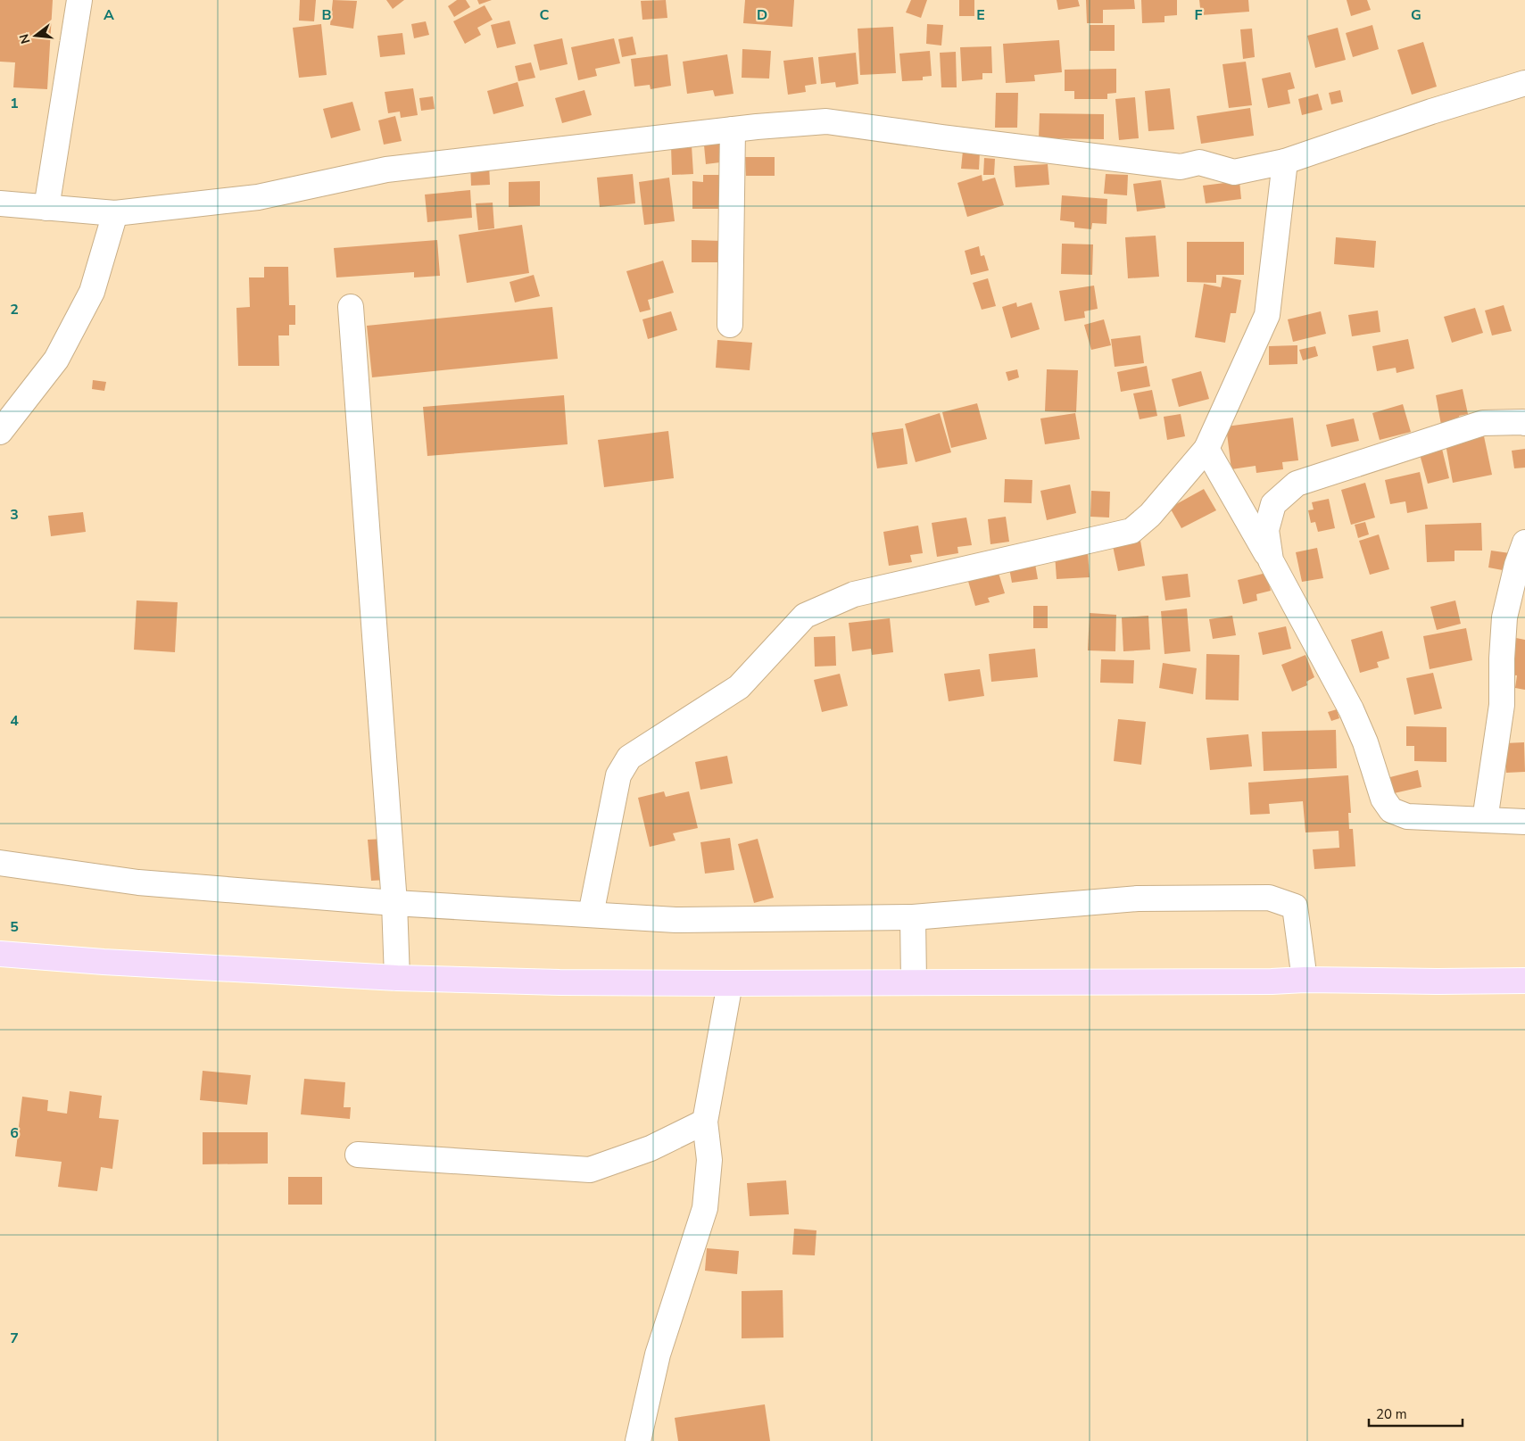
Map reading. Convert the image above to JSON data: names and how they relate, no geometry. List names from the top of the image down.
{
  "scale_bar": "20 m",
  "north": "left",
  "grid": {
    "columns": [
      "A",
      "B",
      "C",
      "D",
      "E",
      "F",
      "G"
    ],
    "rows": [
      "1",
      "2",
      "3",
      "4",
      "5",
      "6",
      "7"
    ]
  }
}
